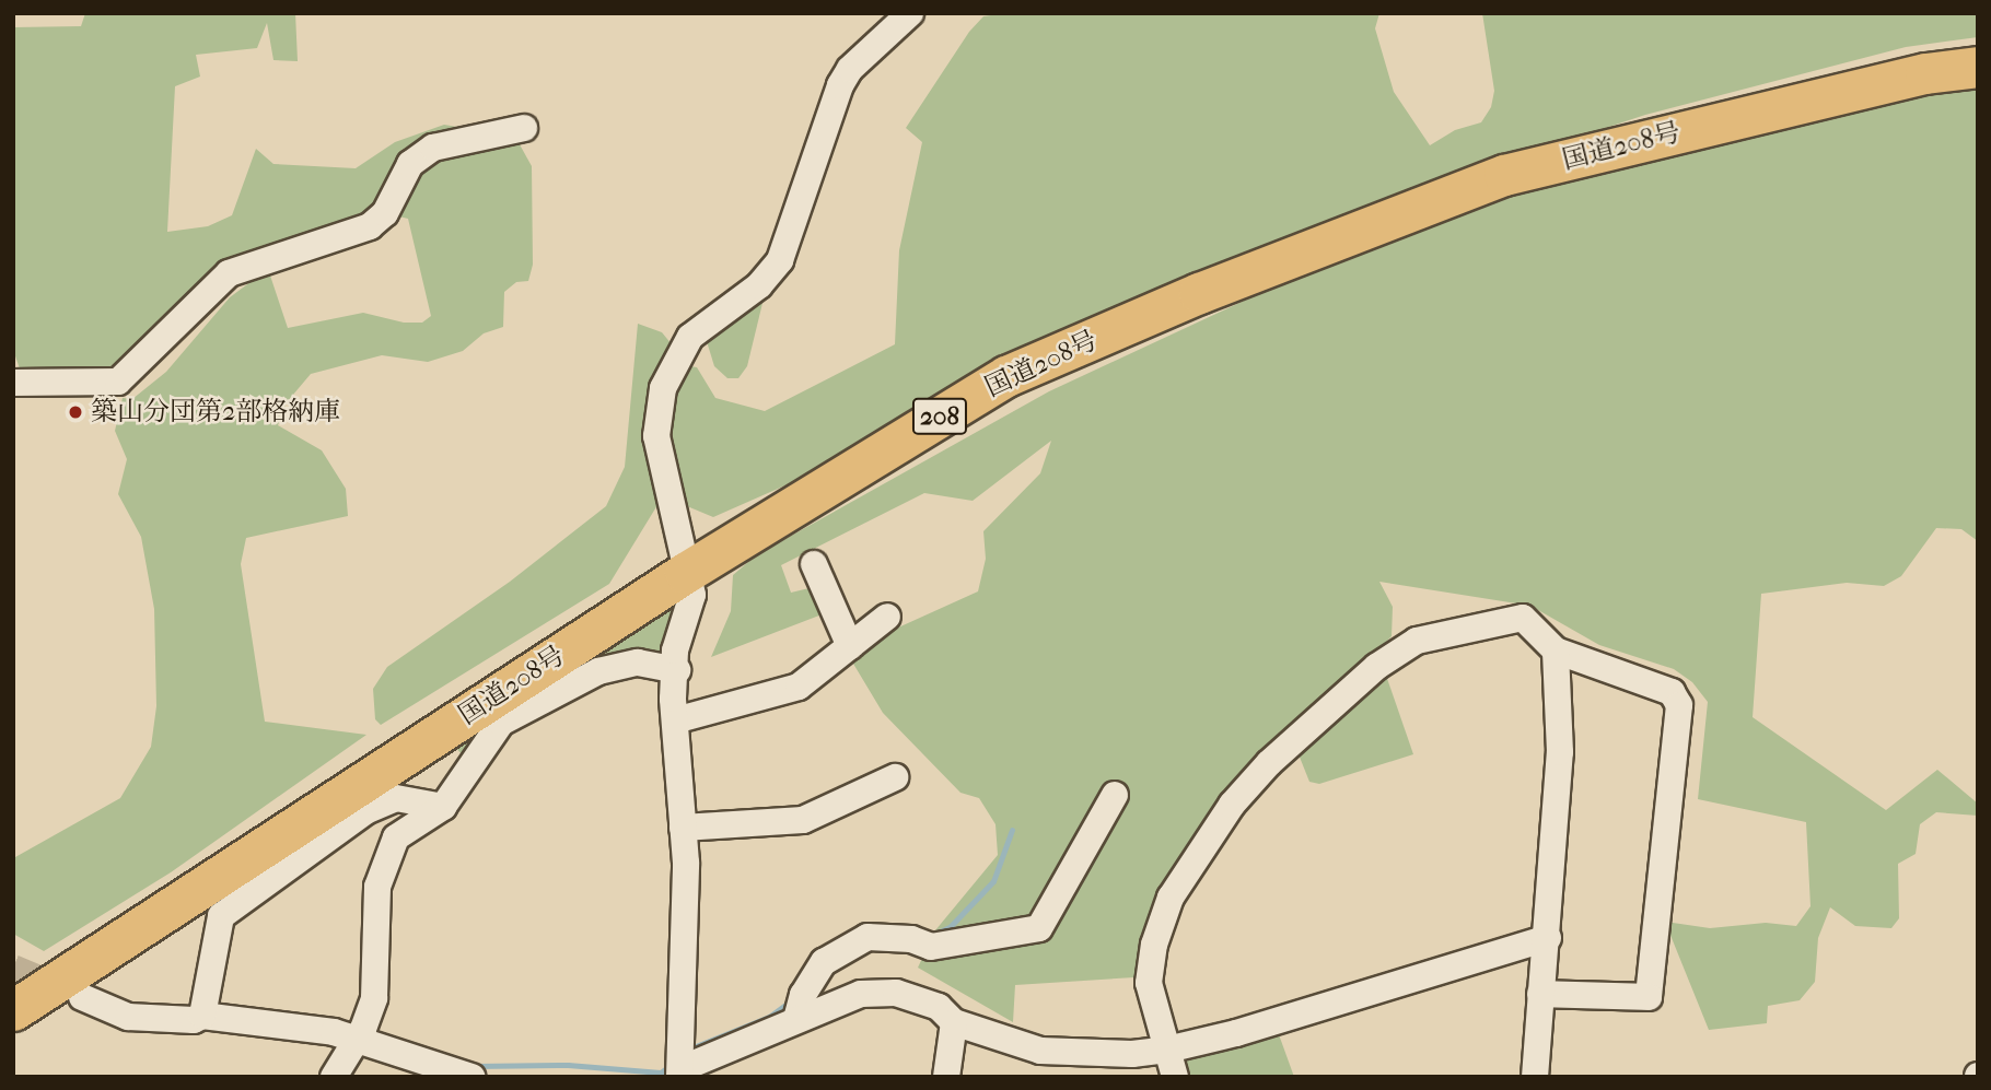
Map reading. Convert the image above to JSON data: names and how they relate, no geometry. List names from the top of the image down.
{
  "streets": {
    "highway": ["国道208号", "208"]
  },
  "places": ["築山分団第2部格納庫"]
}
